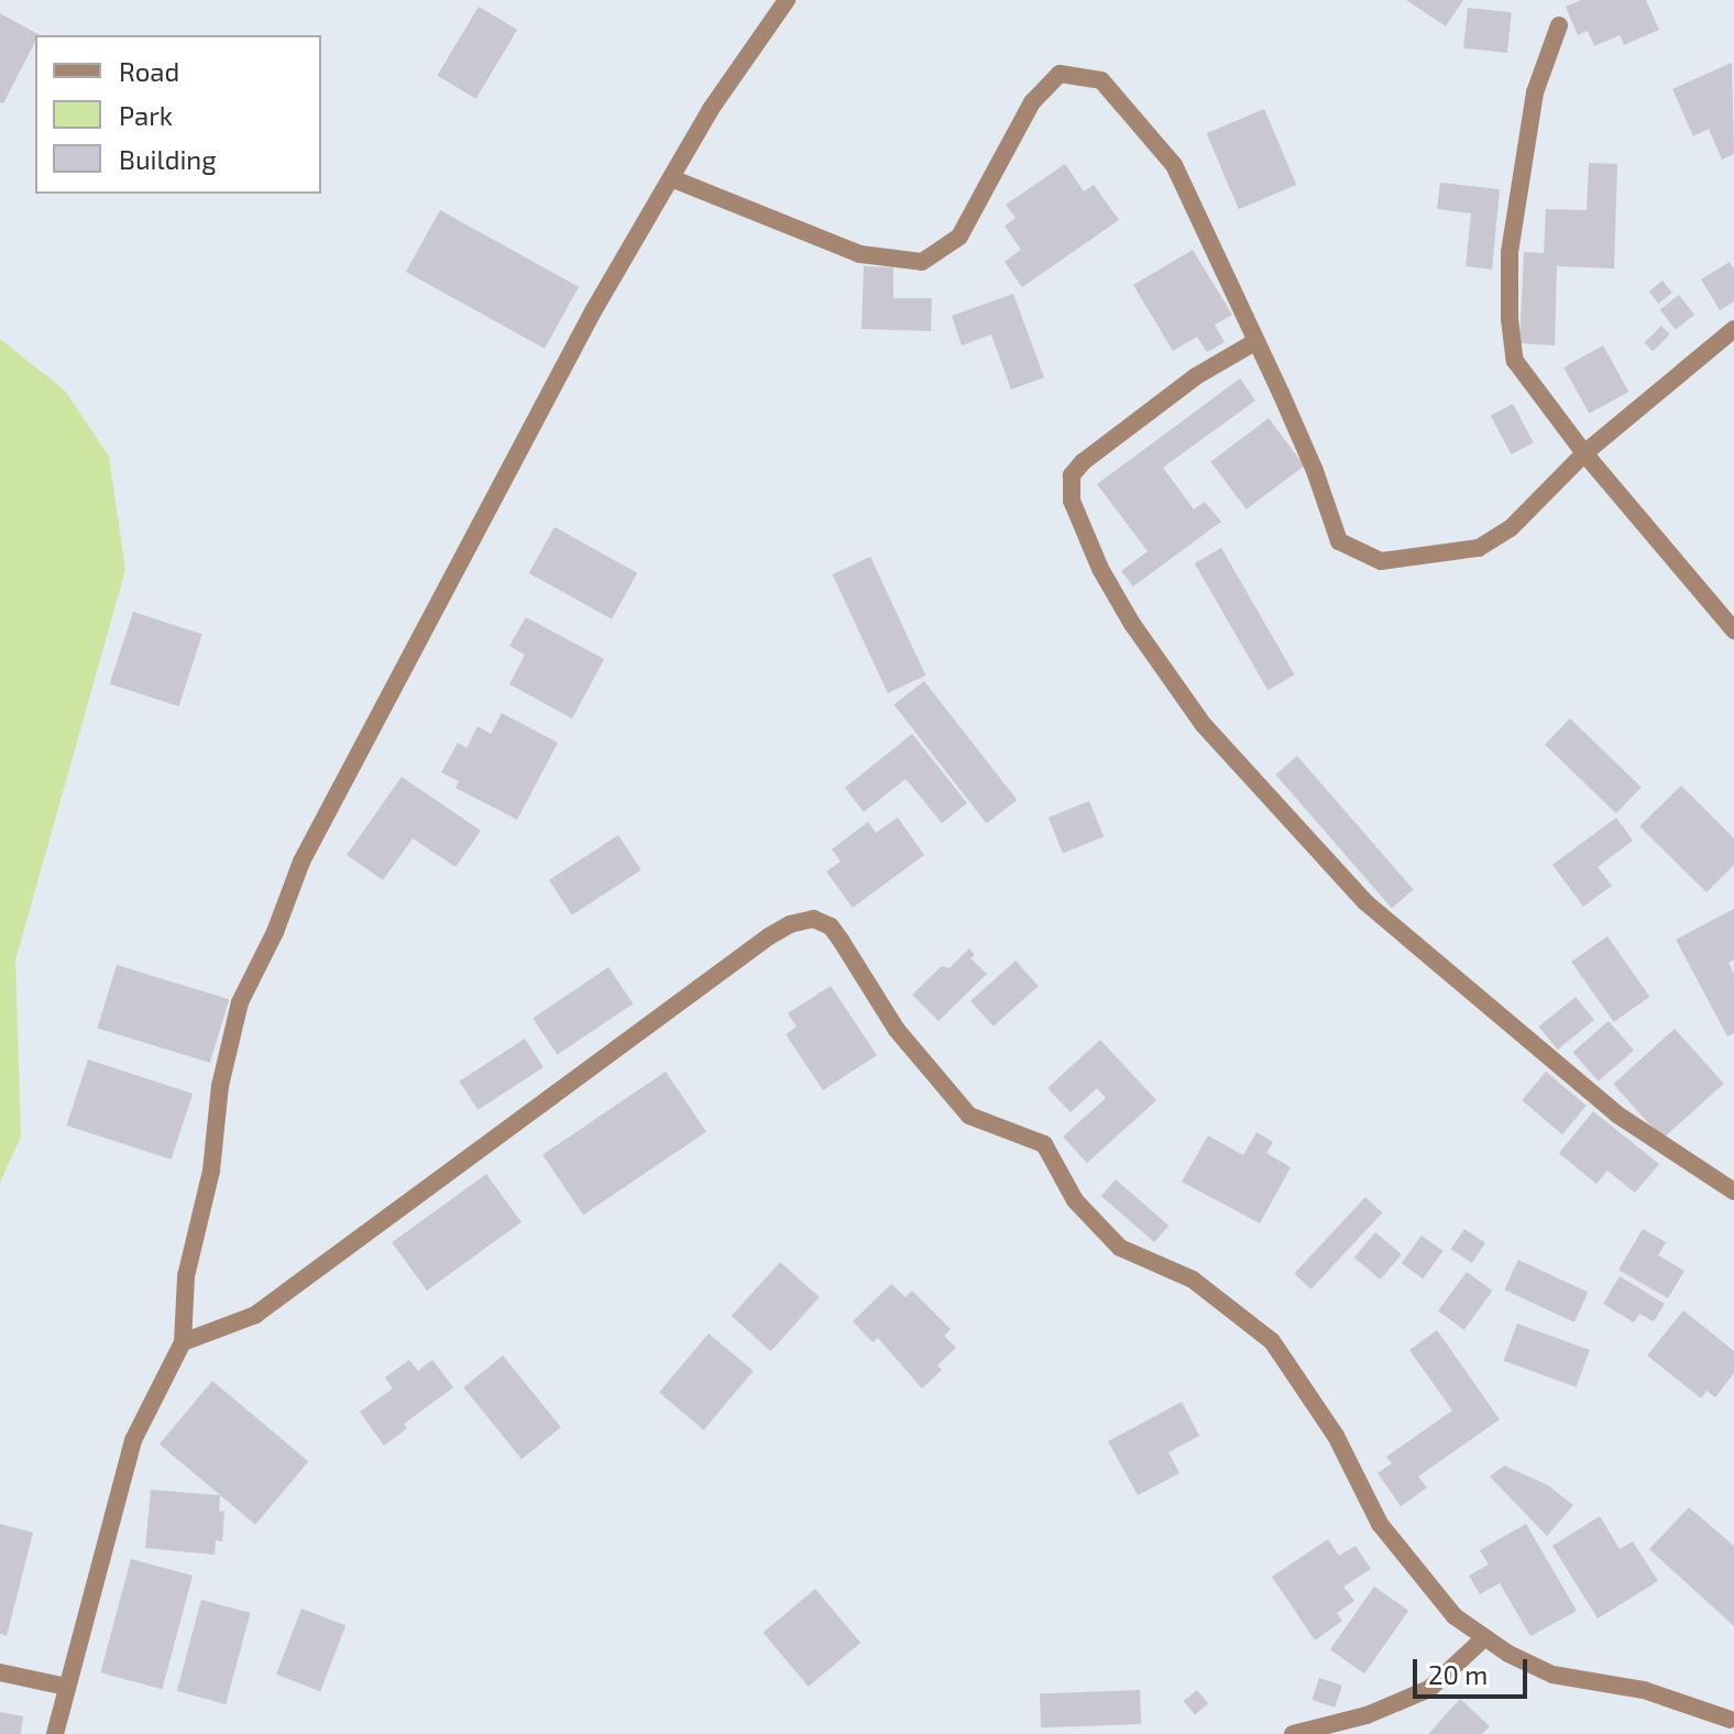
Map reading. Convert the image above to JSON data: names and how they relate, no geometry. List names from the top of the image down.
{
  "legend": ["Road", "Park", "Building"],
  "scale_bar": "20 m"
}
